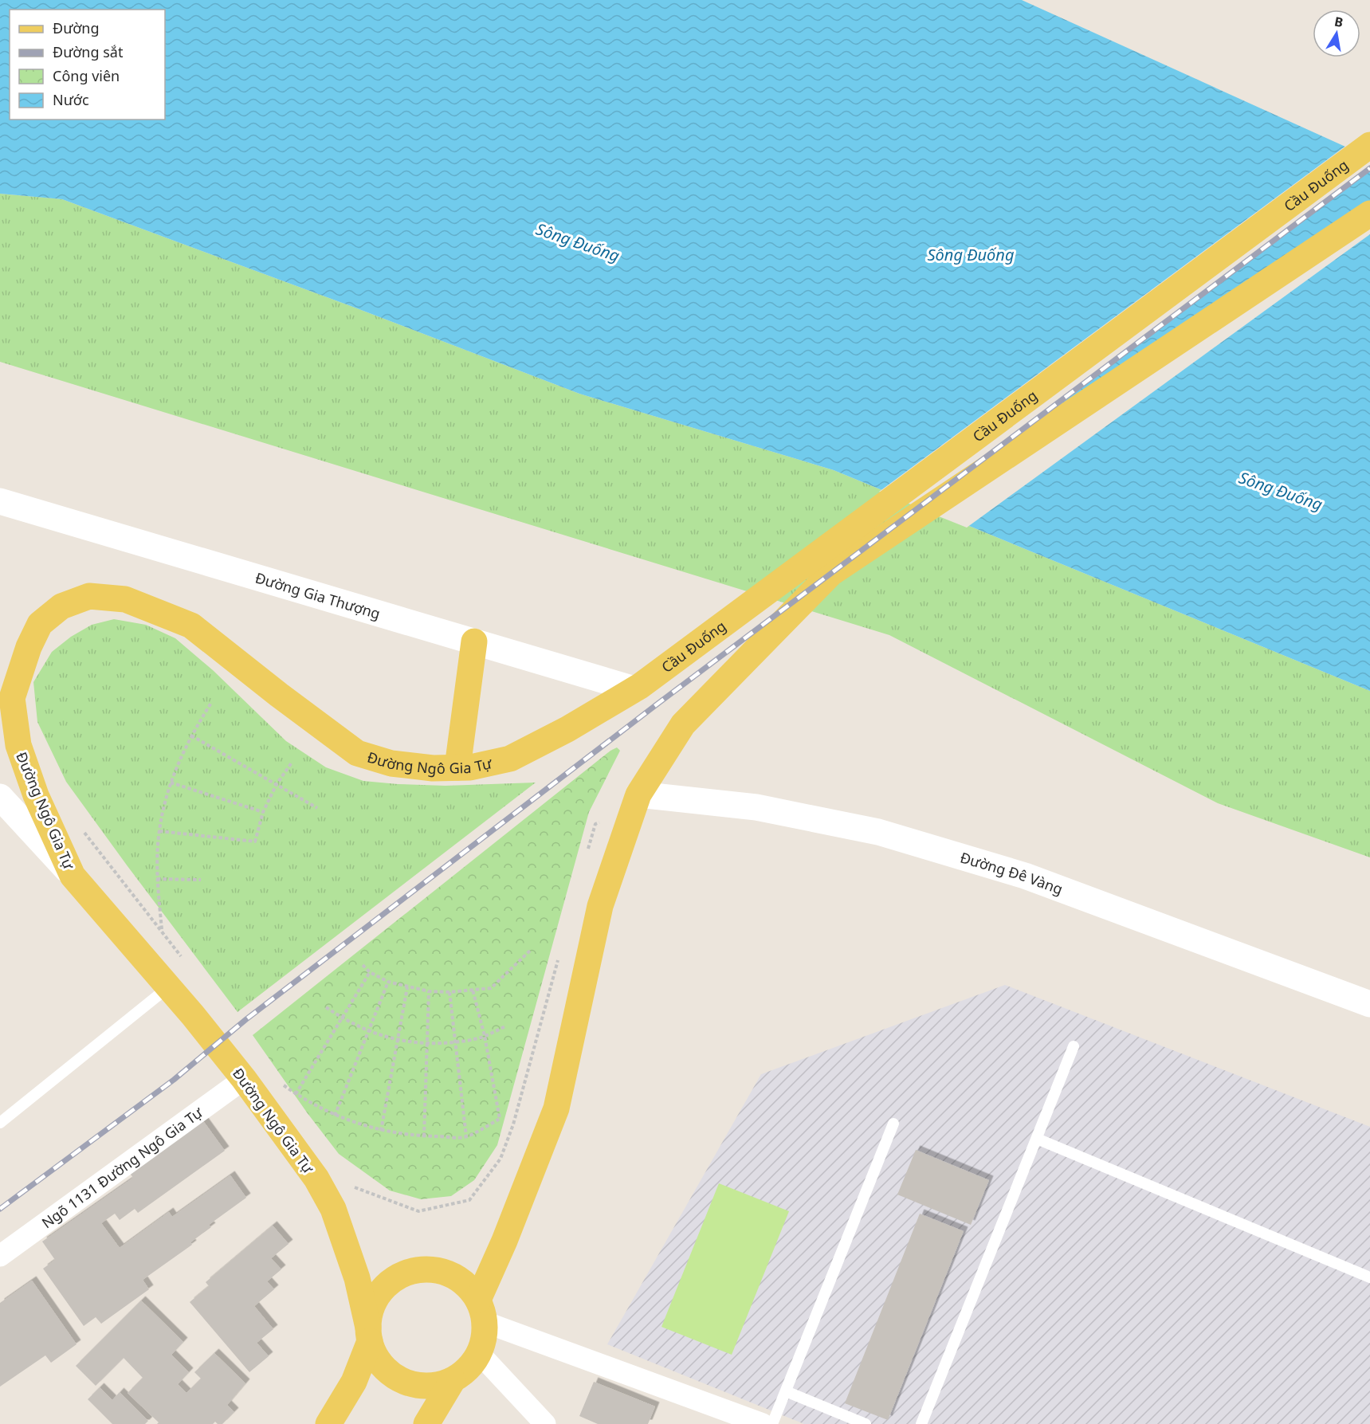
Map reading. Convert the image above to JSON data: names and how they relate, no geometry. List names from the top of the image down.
{
  "streets": {
    "main road": [
      "Cầu Đuống",
      "Đường Gia Thượng",
      "Đường Ngô Gia Tự",
      "Đường Đê Vàng"
    ],
    "street": ["Ngõ 1131 Đường Ngô Gia Tự"]
  },
  "crossings": [
    ["Cầu Đuống", "Đường Gia Thượng"],
    ["Cầu Đuống", "Đường Ngô Gia Tự"],
    ["Đường Gia Thượng", "Đường Ngô Gia Tự"],
    ["Đường Ngô Gia Tự", "Ngõ 1131 Đường Ngô Gia Tự"]
  ],
  "water": ["Sông Đuống"],
  "legend": [
    "Đường",
    "Đường sắt",
    "Công viên",
    "Nước"
  ],
  "north": "top"
}
